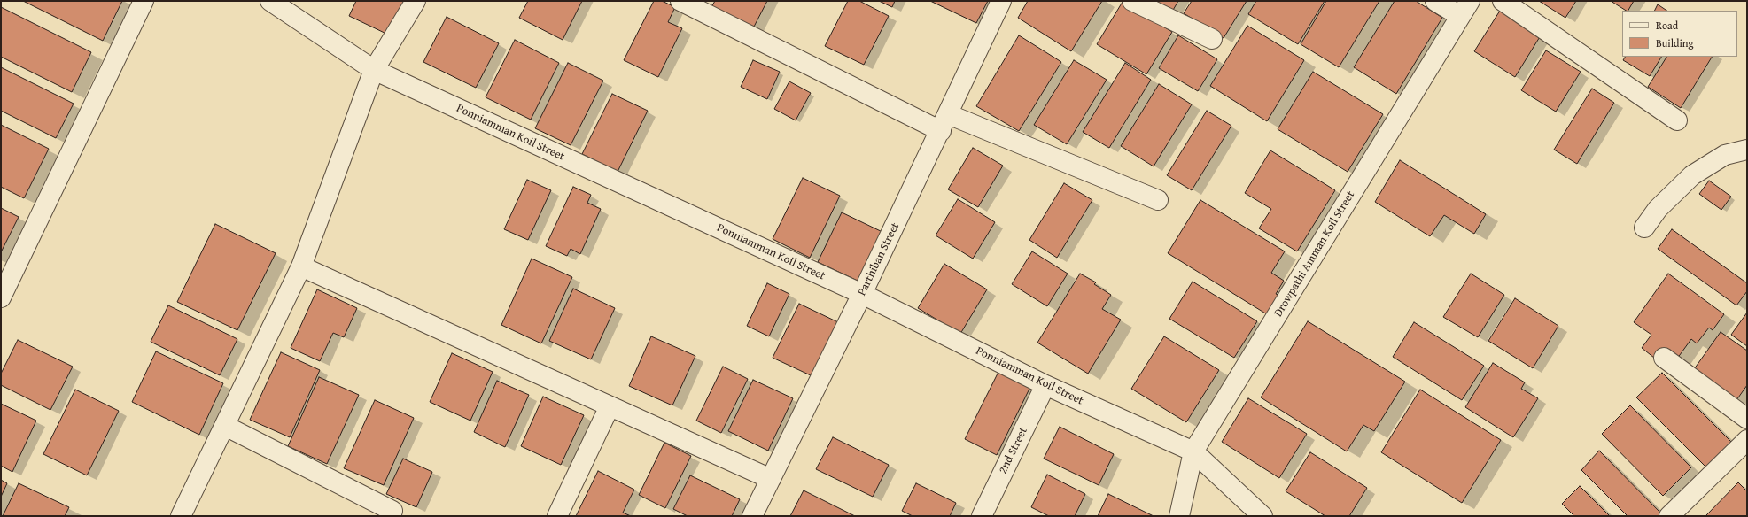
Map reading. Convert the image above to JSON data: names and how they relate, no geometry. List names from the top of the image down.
{
  "streets": {
    "street": [
      "Ponniamman Koil Street",
      "Drowpathi Amman Koil Street",
      "Parthiban Street",
      "2nd Street"
    ]
  },
  "crossings": [
    ["Ponniamman Koil Street", "Drowpathi Amman Koil Street"],
    ["Ponniamman Koil Street", "Parthiban Street"],
    ["Ponniamman Koil Street", "2nd Street"]
  ],
  "legend": ["Road", "Building"]
}
